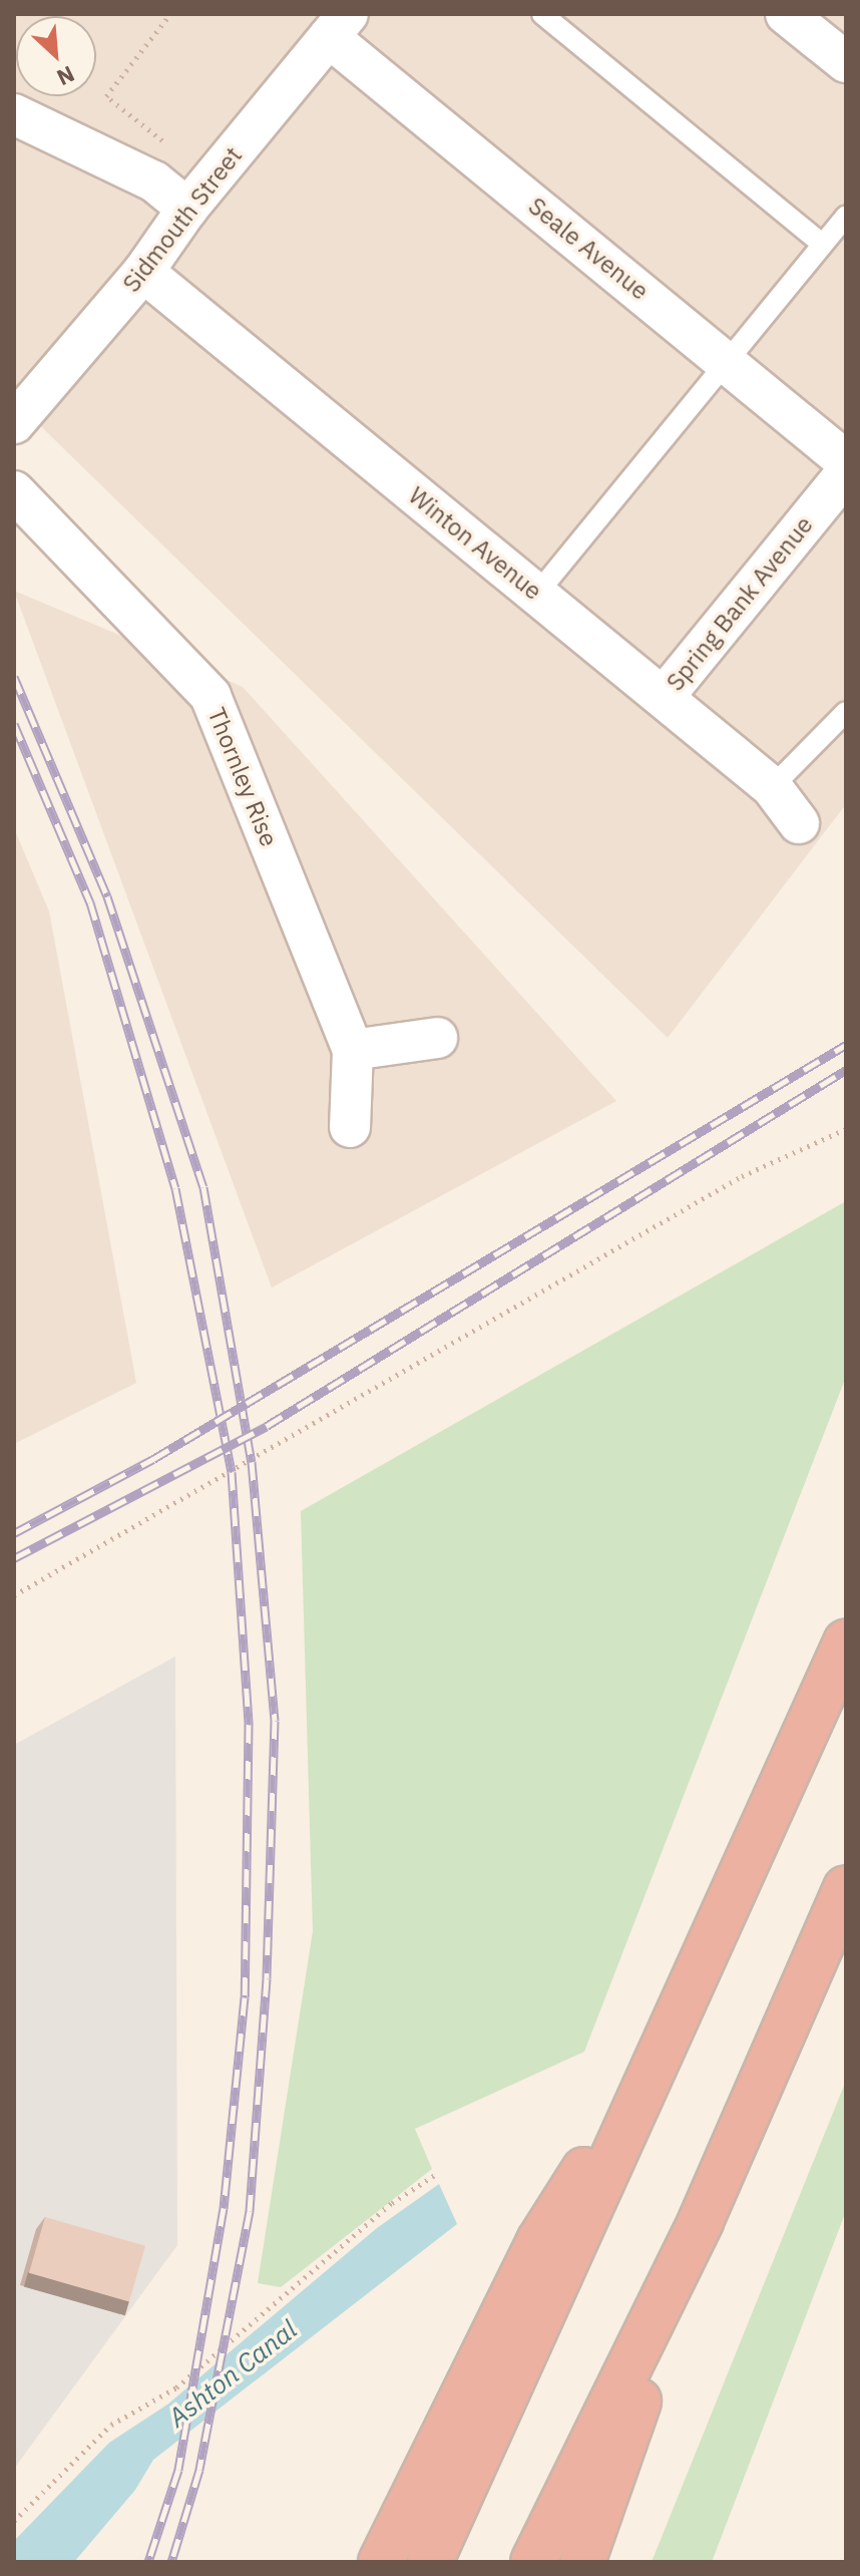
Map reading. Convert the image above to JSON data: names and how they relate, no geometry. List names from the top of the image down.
{
  "streets": {
    "street": [
      "Sidmouth Street",
      "Seale Avenue",
      "Winton Avenue",
      "Spring Bank Avenue",
      "Thornley Rise"
    ]
  },
  "crossings": [
    ["Sidmouth Street", "Seale Avenue"],
    ["Sidmouth Street", "Winton Avenue"],
    ["Winton Avenue", "Spring Bank Avenue"]
  ],
  "water": ["Ashton Canal"],
  "north": "bottom right"
}
